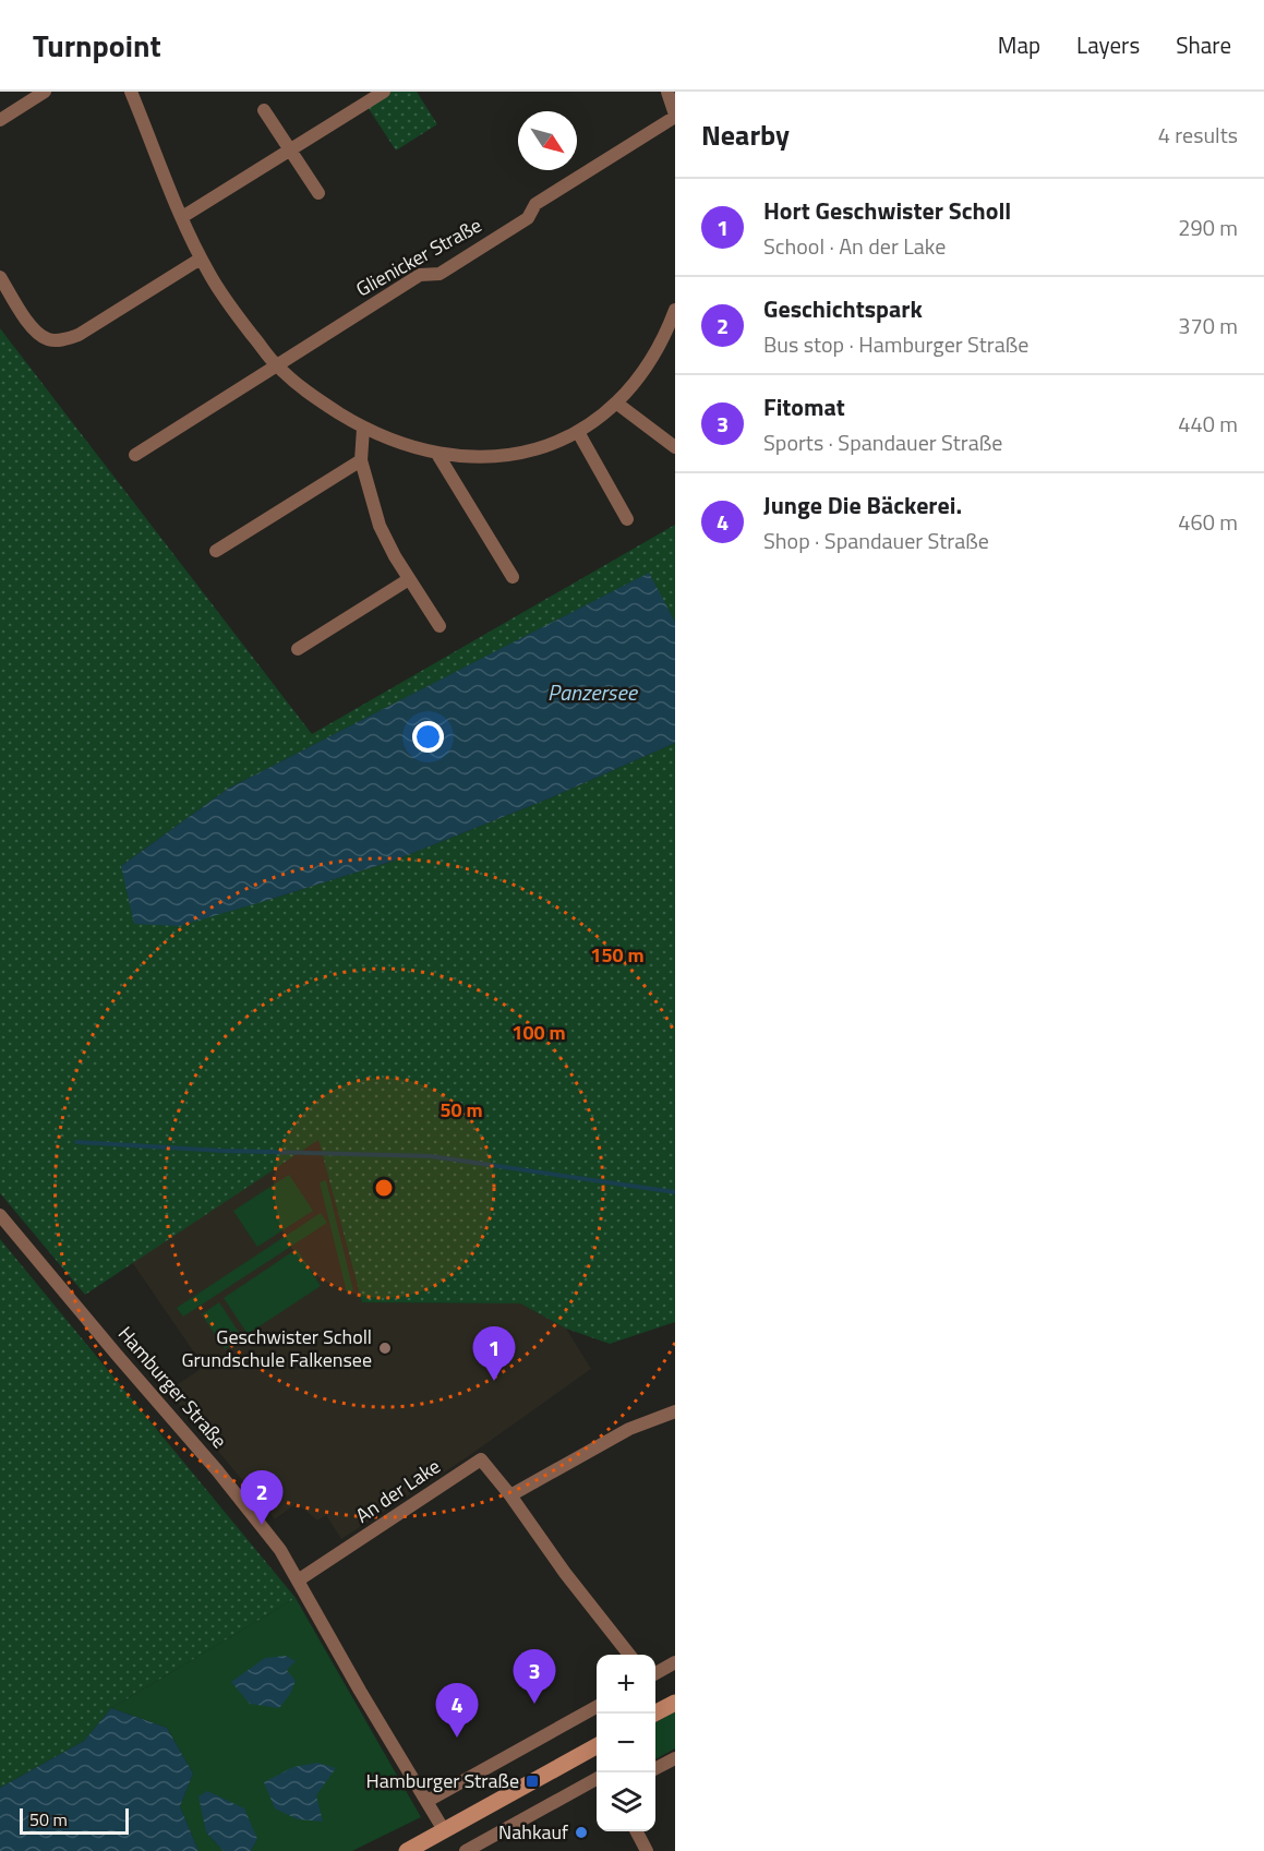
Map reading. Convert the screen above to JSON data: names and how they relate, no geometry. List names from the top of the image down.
{
  "streets": {
    "street": ["Glienicker Straße", "Hamburger Straße", "An der Lake"]
  },
  "crossings": [
    ["Hamburger Straße", "An der Lake"]
  ],
  "water": ["Panzersee"],
  "places": {
    "other": ["Geschwister Scholl Grundschule Falkensee", "Nahkauf"],
    "transit": ["Hamburger Straße"]
  },
  "scale_bar": "50 m",
  "north": "bottom right",
  "page": {
    "header": "Turnpoint",
    "nav": ["Map", "Layers", "Share"],
    "heading": ["Nearby", "4 results"],
    "list": [
      {
        "mark": "1",
        "name": "Hort Geschwister Scholl",
        "note": "School · An der Lake",
        "value": "290 m"
      },
      {
        "mark": "2",
        "name": "Geschichtspark",
        "note": "Bus stop · Hamburger Straße",
        "value": "370 m"
      },
      {
        "mark": "3",
        "name": "Fitomat",
        "note": "Sports · Spandauer Straße",
        "value": "440 m"
      },
      {
        "mark": "4",
        "name": "Junge Die Bäckerei.",
        "note": "Shop · Spandauer Straße",
        "value": "460 m"
      }
    ],
    "pins": [
      "1",
      "2",
      "3",
      "4"
    ],
    "map_buttons": ["+", "−"],
    "scale": "50 m"
  },
  "rings": ["150 m", "100 m", "50 m"]
}
